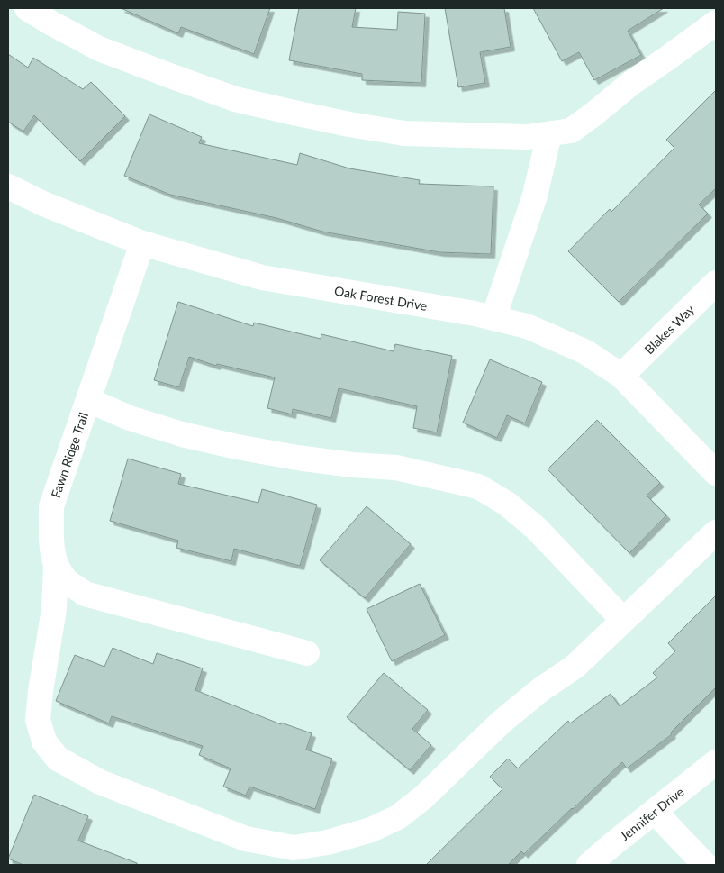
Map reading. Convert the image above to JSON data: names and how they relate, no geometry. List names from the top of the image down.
{
  "streets": {
    "street": [
      "Oak Forest Drive",
      "Blakes Way",
      "Fawn Ridge Trail",
      "Jennifer Drive"
    ]
  },
  "crossings": [
    ["Oak Forest Drive", "Blakes Way"],
    ["Oak Forest Drive", "Fawn Ridge Trail"]
  ]
}
